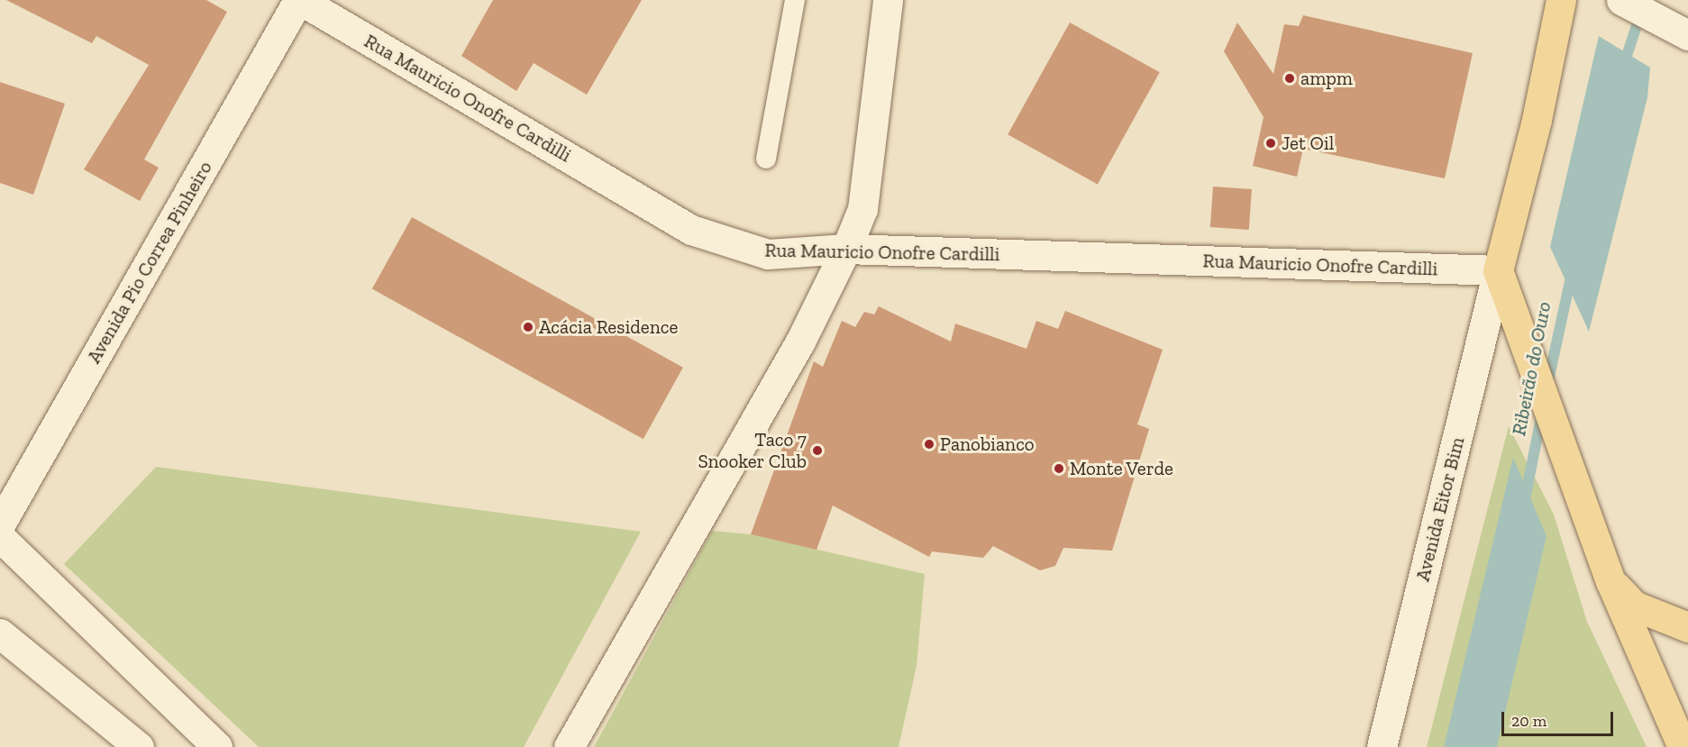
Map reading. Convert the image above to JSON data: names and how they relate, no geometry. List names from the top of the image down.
{
  "streets": {
    "street": ["Rua Mauricio Onofre Cardilli", "Avenida Pio Correa Pinheiro", "Avenida Eitor Bim"]
  },
  "crossings": [
    ["Rua Mauricio Onofre Cardilli", "Avenida Pio Correa Pinheiro"],
    ["Rua Mauricio Onofre Cardilli", "Avenida Eitor Bim"]
  ],
  "water": ["Ribeirão do Ouro"],
  "places": [
    "ampm",
    "Jet Oil",
    "Acácia Residence",
    "Panobianco",
    "Taco 7 Snooker Club",
    "Monte Verde"
  ],
  "scale_bar": "20 m"
}
